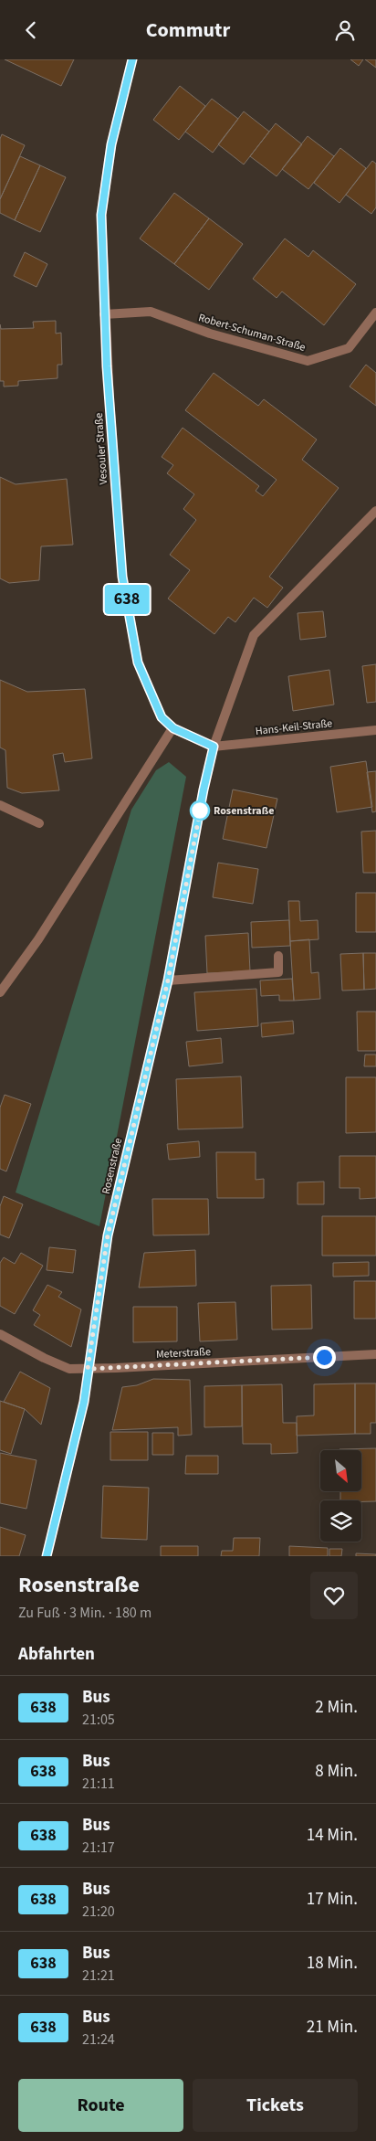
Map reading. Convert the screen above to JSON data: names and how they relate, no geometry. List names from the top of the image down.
{
  "streets": {
    "street": [
      "Robert-Schuman-Straße",
      "Vesouler Straße",
      "Hans-Keil-Straße",
      "Rosenstraße",
      "Meterstraße"
    ]
  },
  "crossings": [
    ["Robert-Schuman-Straße", "Vesouler Straße"],
    ["Vesouler Straße", "Hans-Keil-Straße"],
    ["Vesouler Straße", "Rosenstraße"],
    ["Hans-Keil-Straße", "Rosenstraße"],
    ["Rosenstraße", "Meterstraße"]
  ],
  "places": ["Rosenstraße"],
  "lines": ["bus line 638"],
  "north": "bottom right",
  "page": {
    "header": "Commutr",
    "on_map": "638",
    "heading": [
      ["Rosenstraße", "Zu Fuß · 3 Min. · 180 m"],
      "Abfahrten"
    ],
    "list": [
      {
        "mark": "638",
        "name": "Bus",
        "note": "21:05",
        "value": "2 Min."
      },
      {
        "mark": "638",
        "name": "Bus",
        "note": "21:11",
        "value": "8 Min."
      },
      {
        "mark": "638",
        "name": "Bus",
        "note": "21:17",
        "value": "14 Min."
      },
      {
        "mark": "638",
        "name": "Bus",
        "note": "21:20",
        "value": "17 Min."
      },
      {
        "mark": "638",
        "name": "Bus",
        "note": "21:21",
        "value": "18 Min."
      },
      {
        "mark": "638",
        "name": "Bus",
        "note": "21:24",
        "value": "21 Min."
      }
    ],
    "buttons": ["Route", "Tickets"]
  }
}
